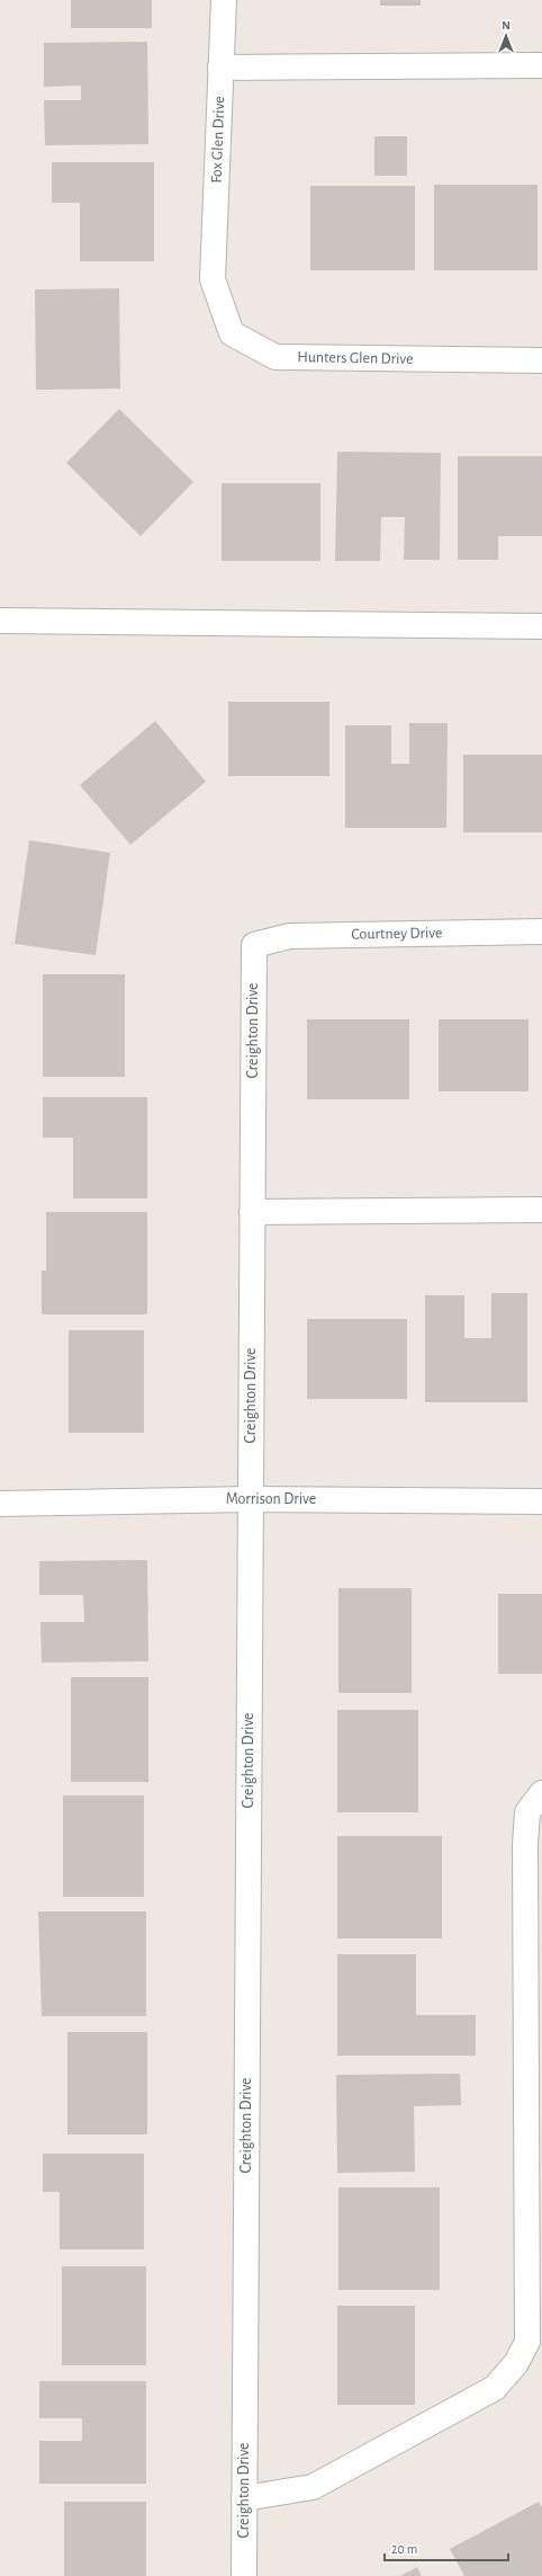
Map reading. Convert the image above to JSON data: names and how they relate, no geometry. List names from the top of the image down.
{
  "streets": {
    "street": [
      "Fox Glen Drive",
      "Hunters Glen Drive",
      "Courtney Drive",
      "Creighton Drive",
      "Morrison Drive"
    ]
  },
  "crossings": [
    ["Fox Glen Drive", "Hunters Glen Drive"],
    ["Courtney Drive", "Creighton Drive"],
    ["Creighton Drive", "Morrison Drive"]
  ],
  "scale_bar": "20 m",
  "north": "top"
}
